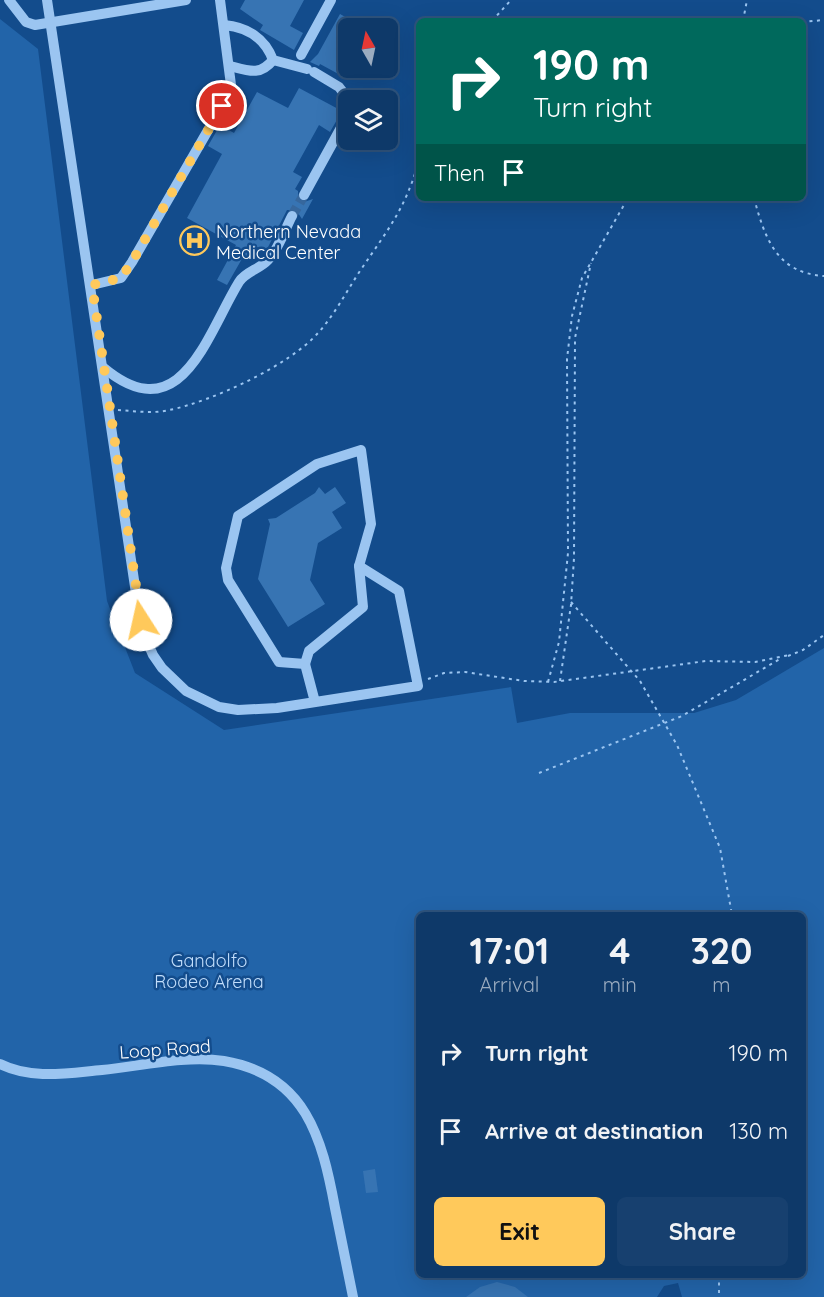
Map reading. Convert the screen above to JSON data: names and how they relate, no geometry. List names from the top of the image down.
{
  "streets": {
    "street": ["Loop Road"]
  },
  "parks": ["Gandolfo Rodeo Arena"],
  "places": {
    "hospital": ["Northern Nevada Medical Center"]
  },
  "north": "top",
  "page": {
    "turn": ["190 m", "Turn right"],
    "then": "Then",
    "eta": [
      "17:01",
      "Arrival",
      "4",
      "min",
      "320",
      "m"
    ],
    "list": [
      {
        "name": "Turn right",
        "value": "190 m"
      },
      {
        "name": "Arrive at destination",
        "value": "130 m"
      }
    ],
    "buttons": ["Exit", "Share"]
  }
}
